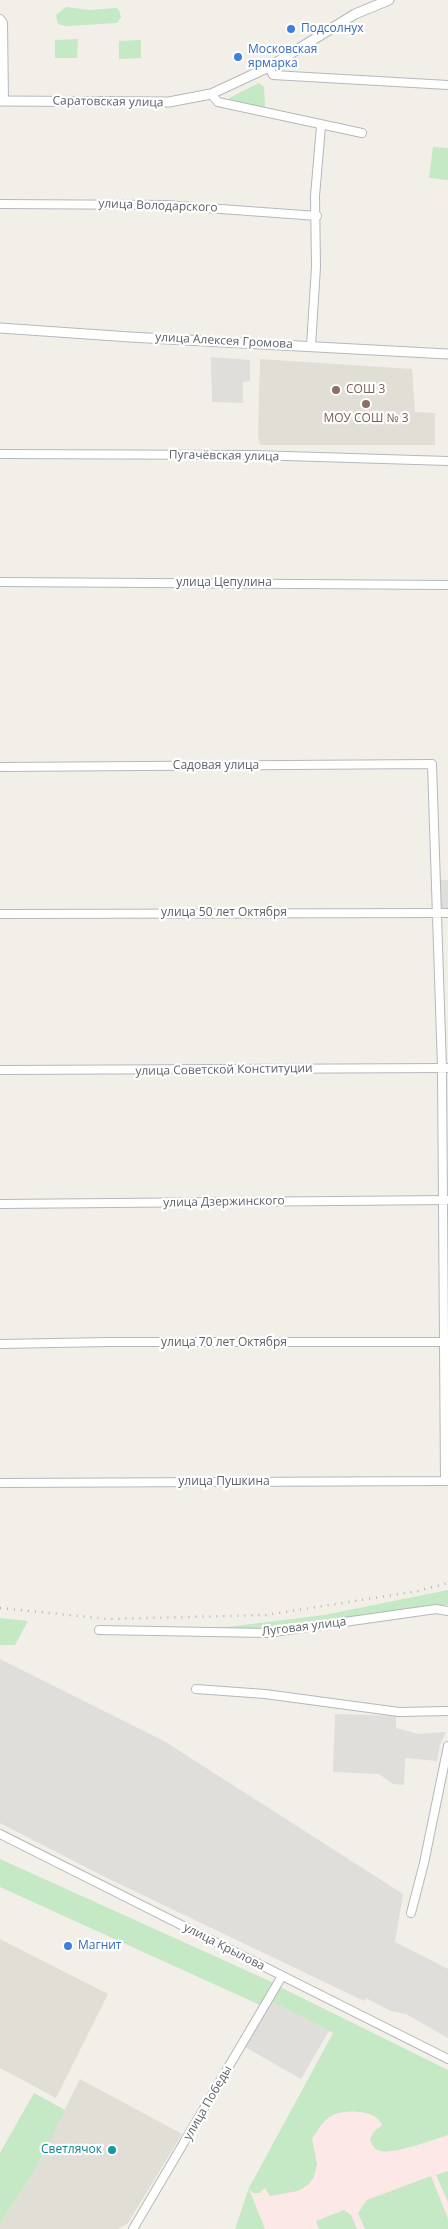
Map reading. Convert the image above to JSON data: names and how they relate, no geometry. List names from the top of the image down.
{
  "streets": {
    "street": [
      "Саратовская улица",
      "улица Володарского",
      "улица Алексея Громова",
      "Пугачёвская улица",
      "улица Цепулина",
      "Садовая улица",
      "улица 50 лет Октября",
      "улица Советской Конституции",
      "улица Дзержинского",
      "улица 70 лет Октября",
      "улица Пушкина",
      "Луговая улица",
      "улица Крылова",
      "улица Победы"
    ]
  },
  "crossings": [
    ["Садовая улица", "улица 50 лет Октября"],
    ["улица Крылова", "улица Победы"]
  ],
  "places": [
    "Подсолнух",
    "Московская ярмарка",
    "СОШ 3",
    "МОУ СОШ № 3",
    "Магнит",
    "Светлячок"
  ]
}
